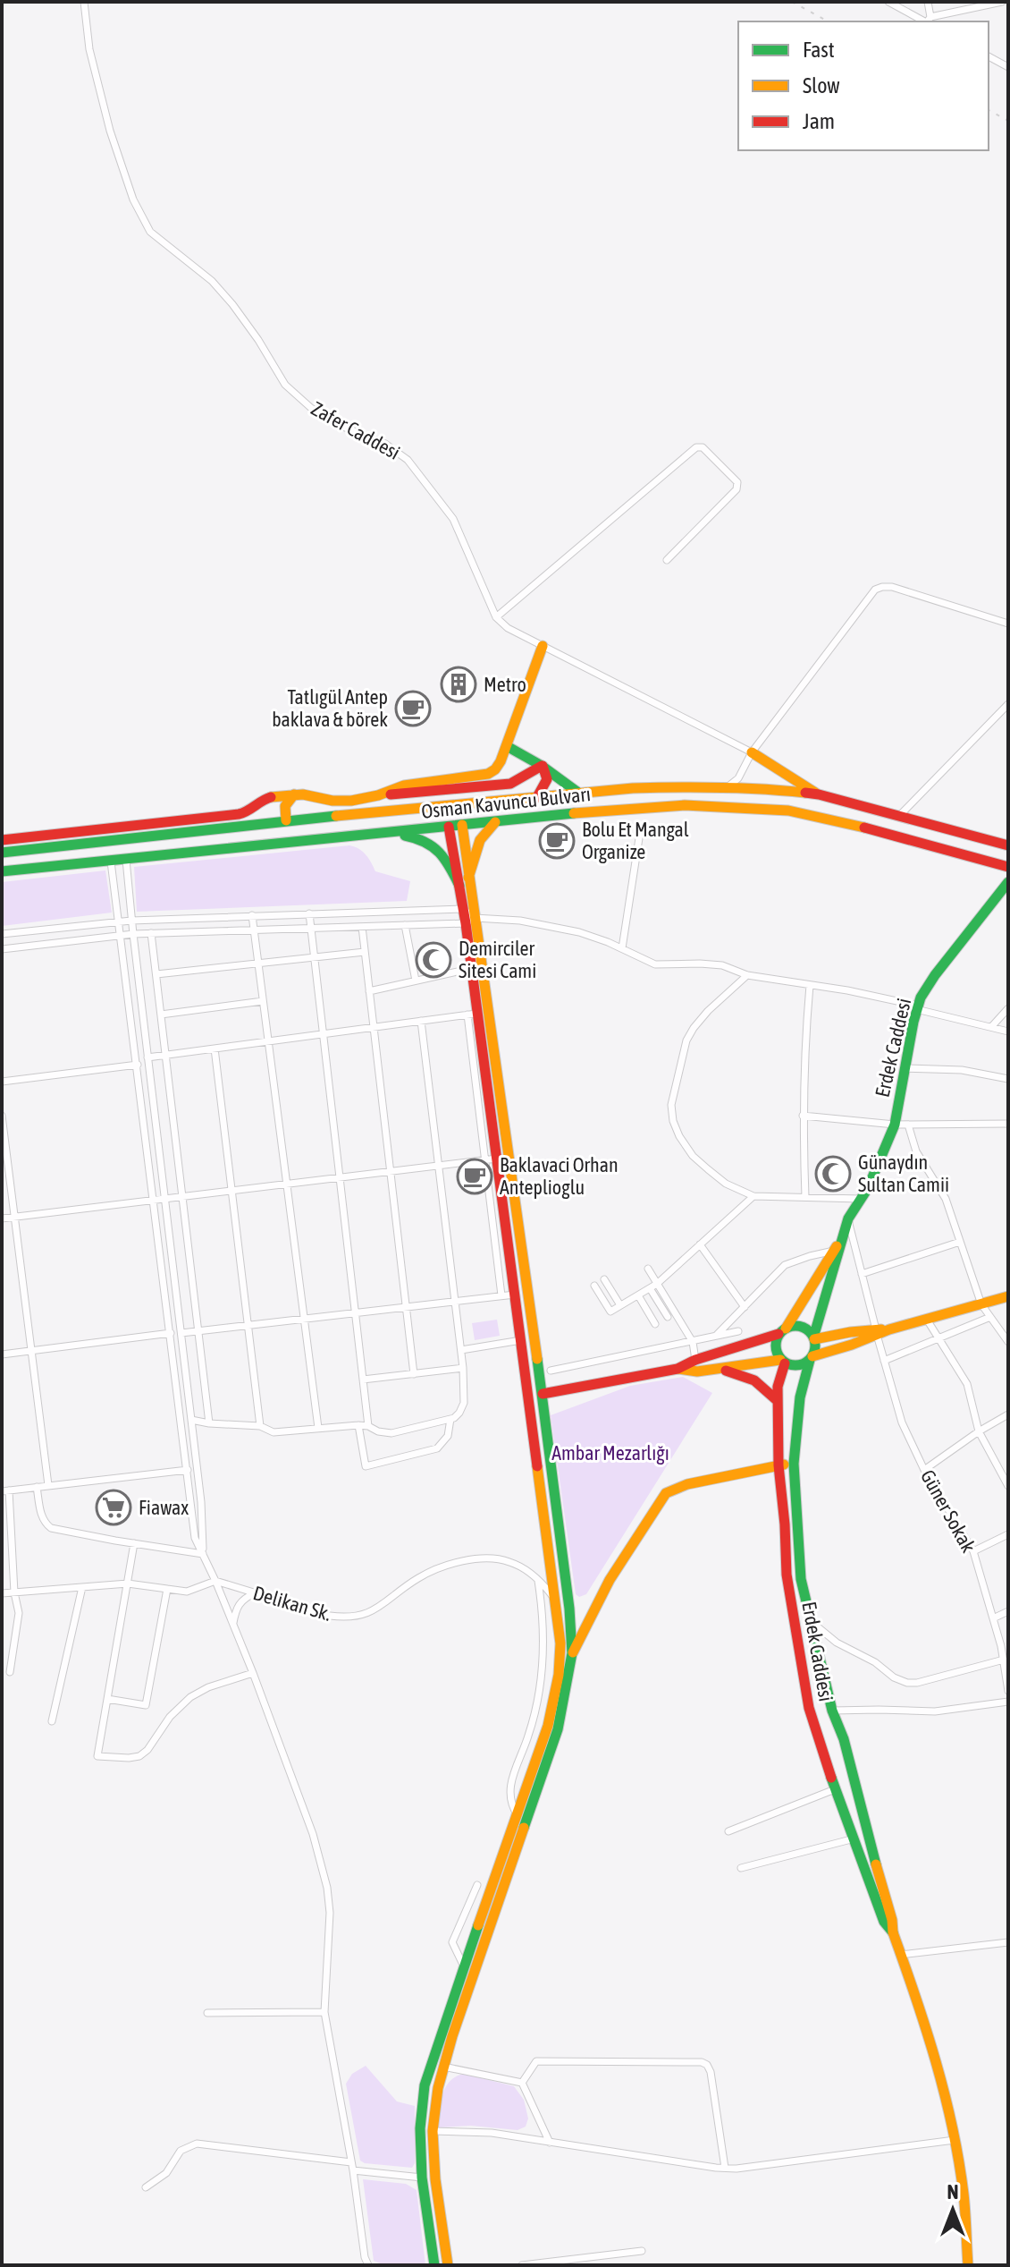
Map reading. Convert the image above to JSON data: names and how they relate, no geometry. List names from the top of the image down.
{
  "streets": {
    "main road": ["Osman Kavuncu Bulvarı", "Erdek Caddesi"],
    "street": ["Zafer Caddesi", "Güner Sokak", "Delikan Sk."]
  },
  "crossings": [
    ["Erdek Caddesi", "Güner Sokak"]
  ],
  "parks": ["Ambar Mezarlığı"],
  "places": {
    "building": ["Metro"],
    "cafe": ["Tatlıgül Antep baklava & börek", "Bolu Et Mangal Organize", "Baklavaci Orhan Anteplioglu"],
    "mosque": ["Demirciler Sitesi Cami", "Günaydın Sultan Camii"],
    "supermarket": ["Fiawax"]
  },
  "legend": ["Fast", "Slow", "Jam"],
  "north": "top"
}
